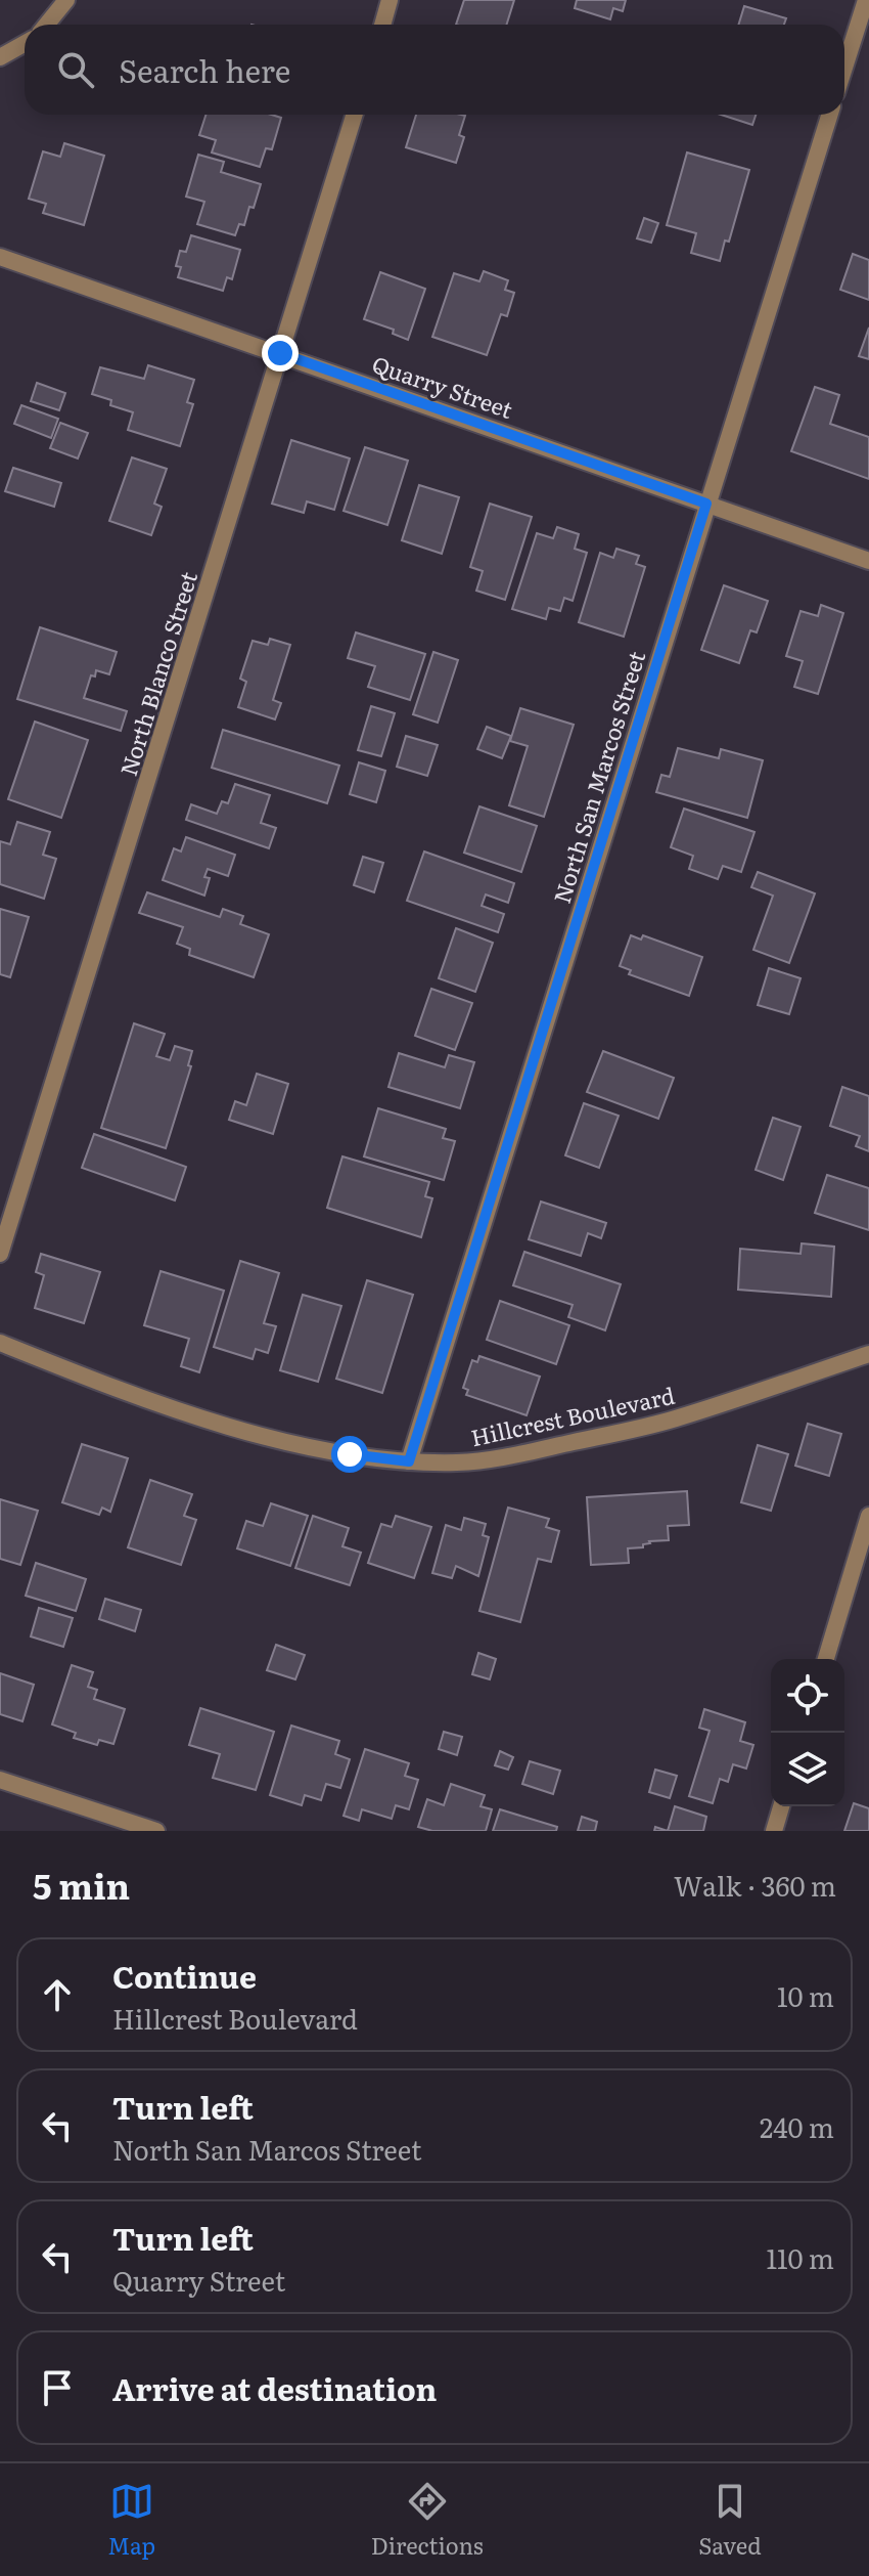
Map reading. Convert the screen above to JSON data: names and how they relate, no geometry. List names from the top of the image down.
{
  "streets": {
    "street": [
      "Quarry Street",
      "North Blanco Street",
      "North San Marcos Street",
      "Hillcrest Boulevard"
    ]
  },
  "crossings": [
    ["Quarry Street", "North Blanco Street"],
    ["Quarry Street", "North San Marcos Street"],
    ["North San Marcos Street", "Hillcrest Boulevard"]
  ],
  "page": {
    "search": "Search here",
    "heading": ["5 min", "Walk · 360 m"],
    "list": [
      ["Continue", "Hillcrest Boulevard", "10 m"],
      ["Turn left", "North San Marcos Street", "240 m"],
      ["Turn left", "Quarry Street", "110 m"],
      "Arrive at destination"
    ],
    "nav": ["Map", "Directions", "Saved"]
  }
}
